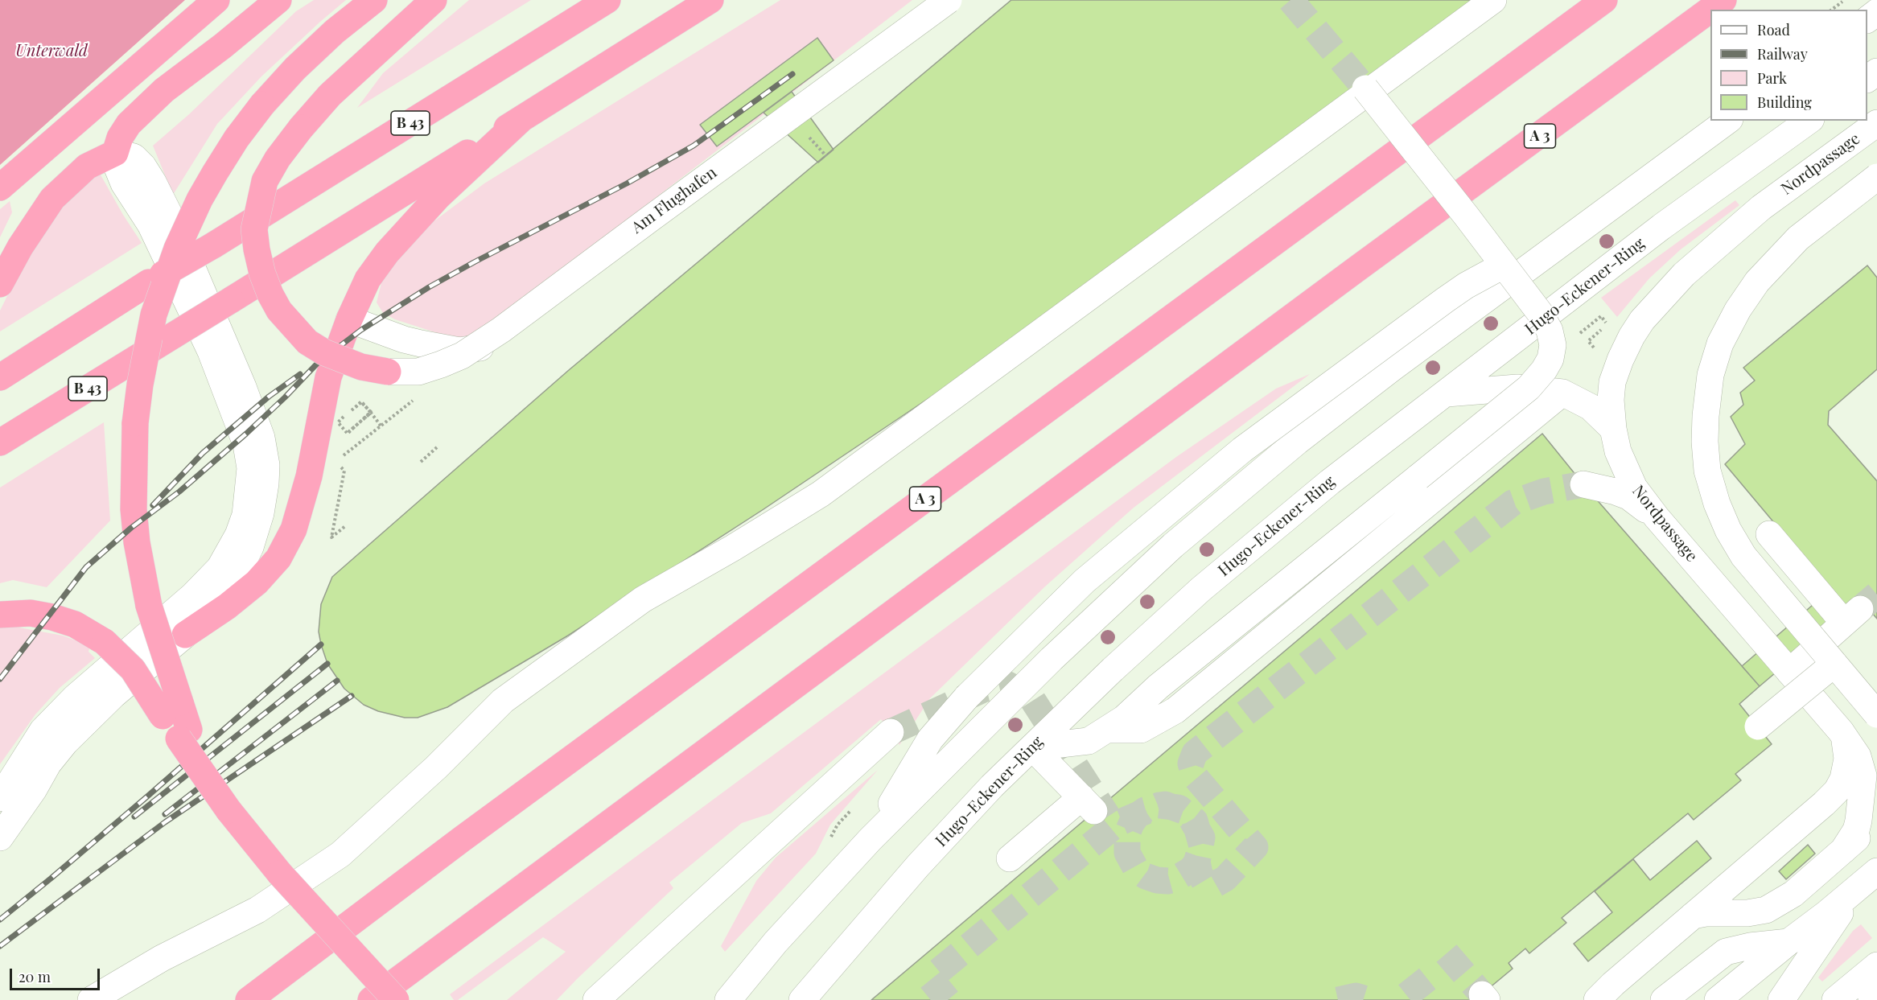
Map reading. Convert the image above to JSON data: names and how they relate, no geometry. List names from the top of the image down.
{
  "streets": {
    "highway": ["B 43", "A 3"],
    "street": ["Nordpassage", "Am Flughafen", "Hugo-Eckener-Ring"]
  },
  "parks": ["Unterwald"],
  "legend": [
    "Road",
    "Railway",
    "Park",
    "Building"
  ],
  "scale_bar": "20 m"
}
